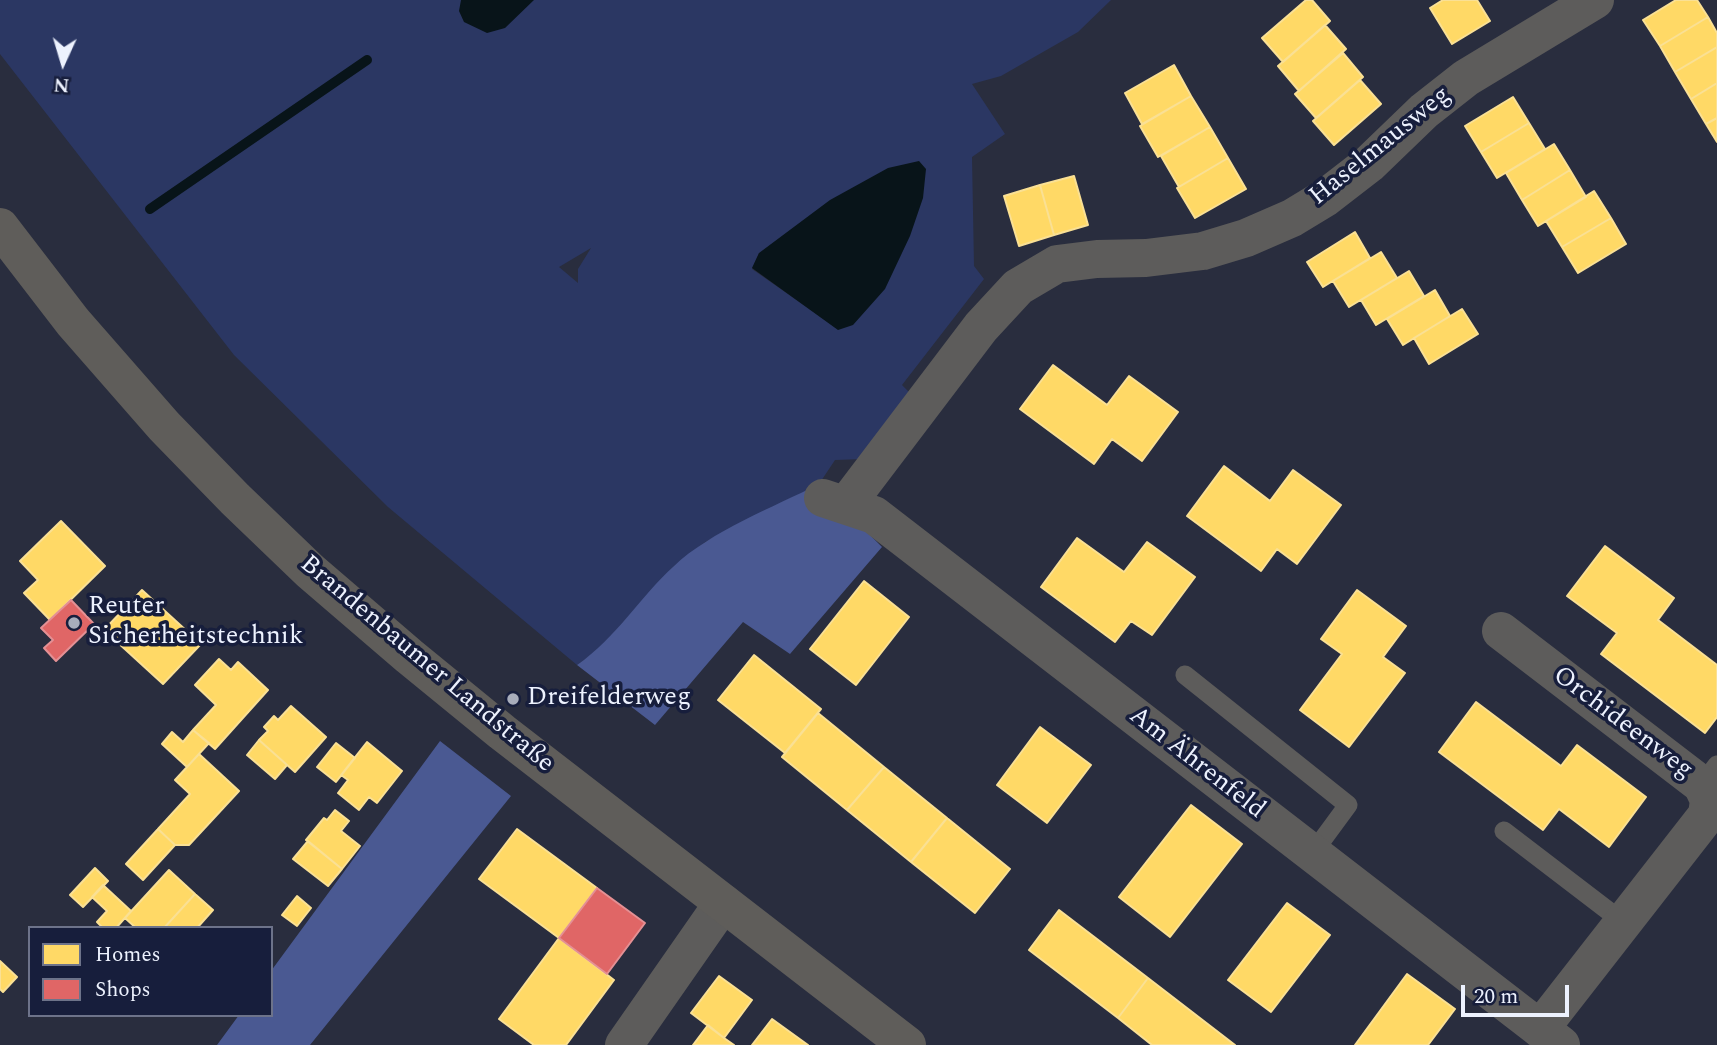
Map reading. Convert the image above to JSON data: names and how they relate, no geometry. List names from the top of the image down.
{
  "streets": {
    "main road": ["Brandenbaumer Landstraße"],
    "street": ["Haselmausweg", "Orchideenweg", "Am Ährenfeld"]
  },
  "crossings": [
    ["Haselmausweg", "Am Ährenfeld"],
    ["Orchideenweg", "Am Ährenfeld"]
  ],
  "places": ["Reuter Sicherheitstechnik", "Dreifelderweg"],
  "legend": ["Homes", "Shops"],
  "scale_bar": "20 m",
  "north": "bottom"
}
